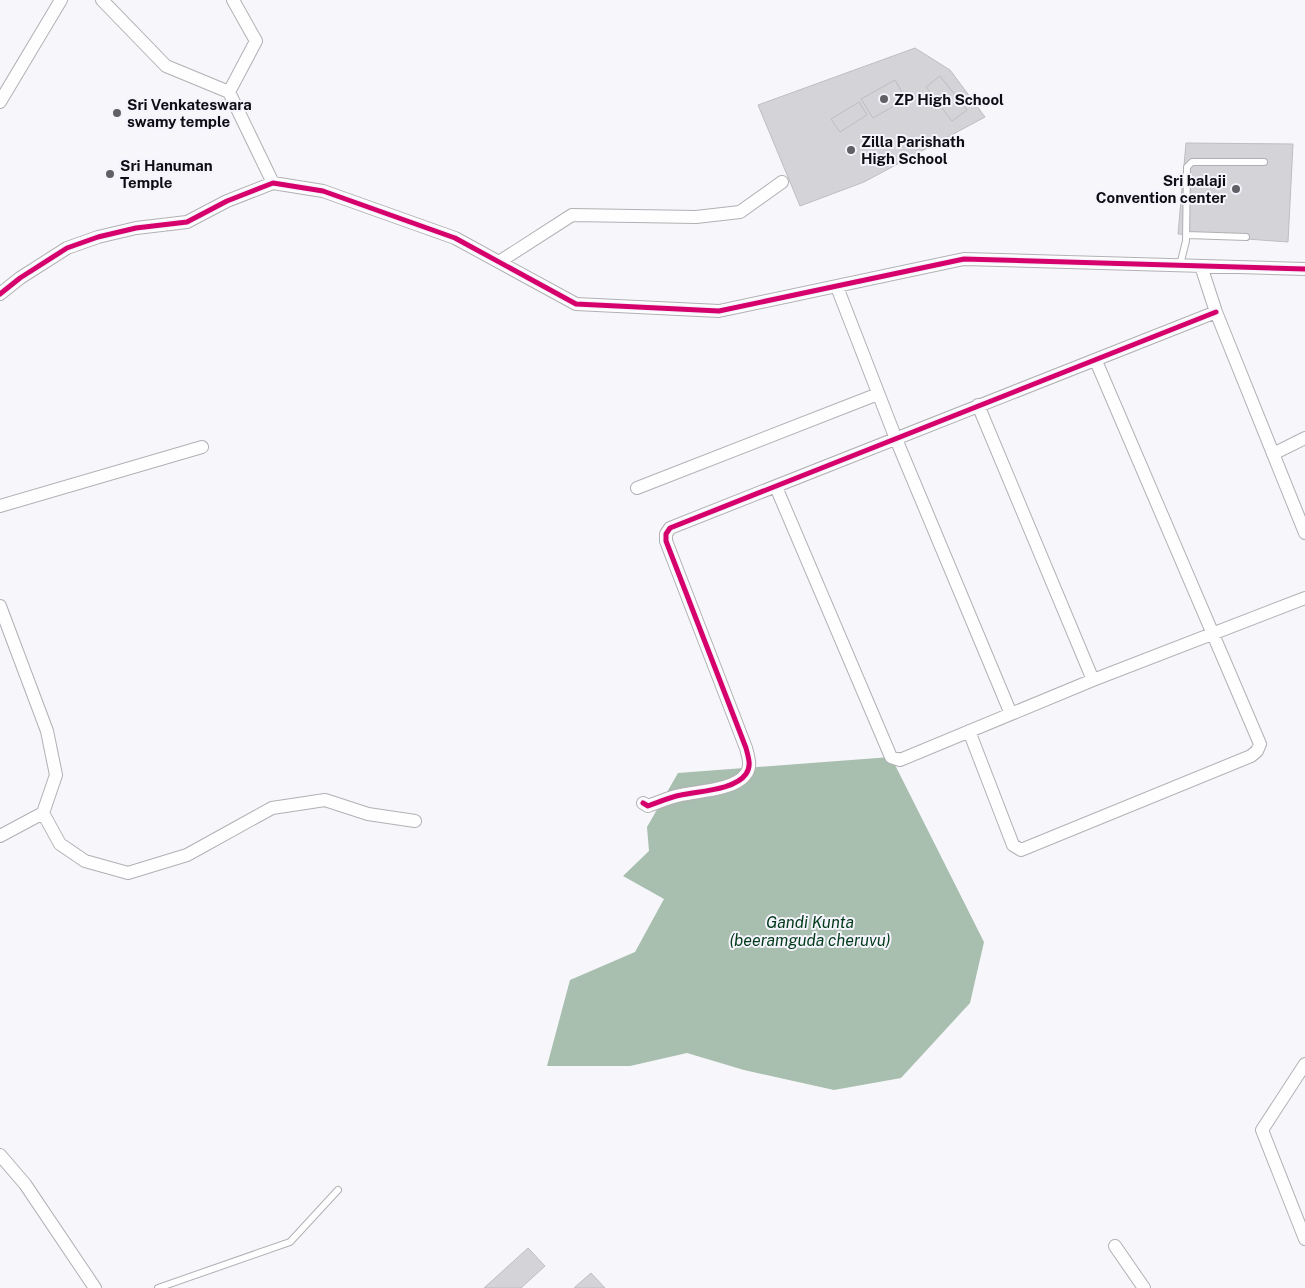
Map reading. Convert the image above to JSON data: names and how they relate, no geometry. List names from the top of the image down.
{
  "water": ["Gandi Kunta (beeramguda cheruvu)"],
  "places": [
    "ZP High School",
    "Sri Venkateswara swamy temple",
    "Zilla Parishath High School",
    "Sri Hanuman Temple",
    "Sri balaji Convention center"
  ]
}
